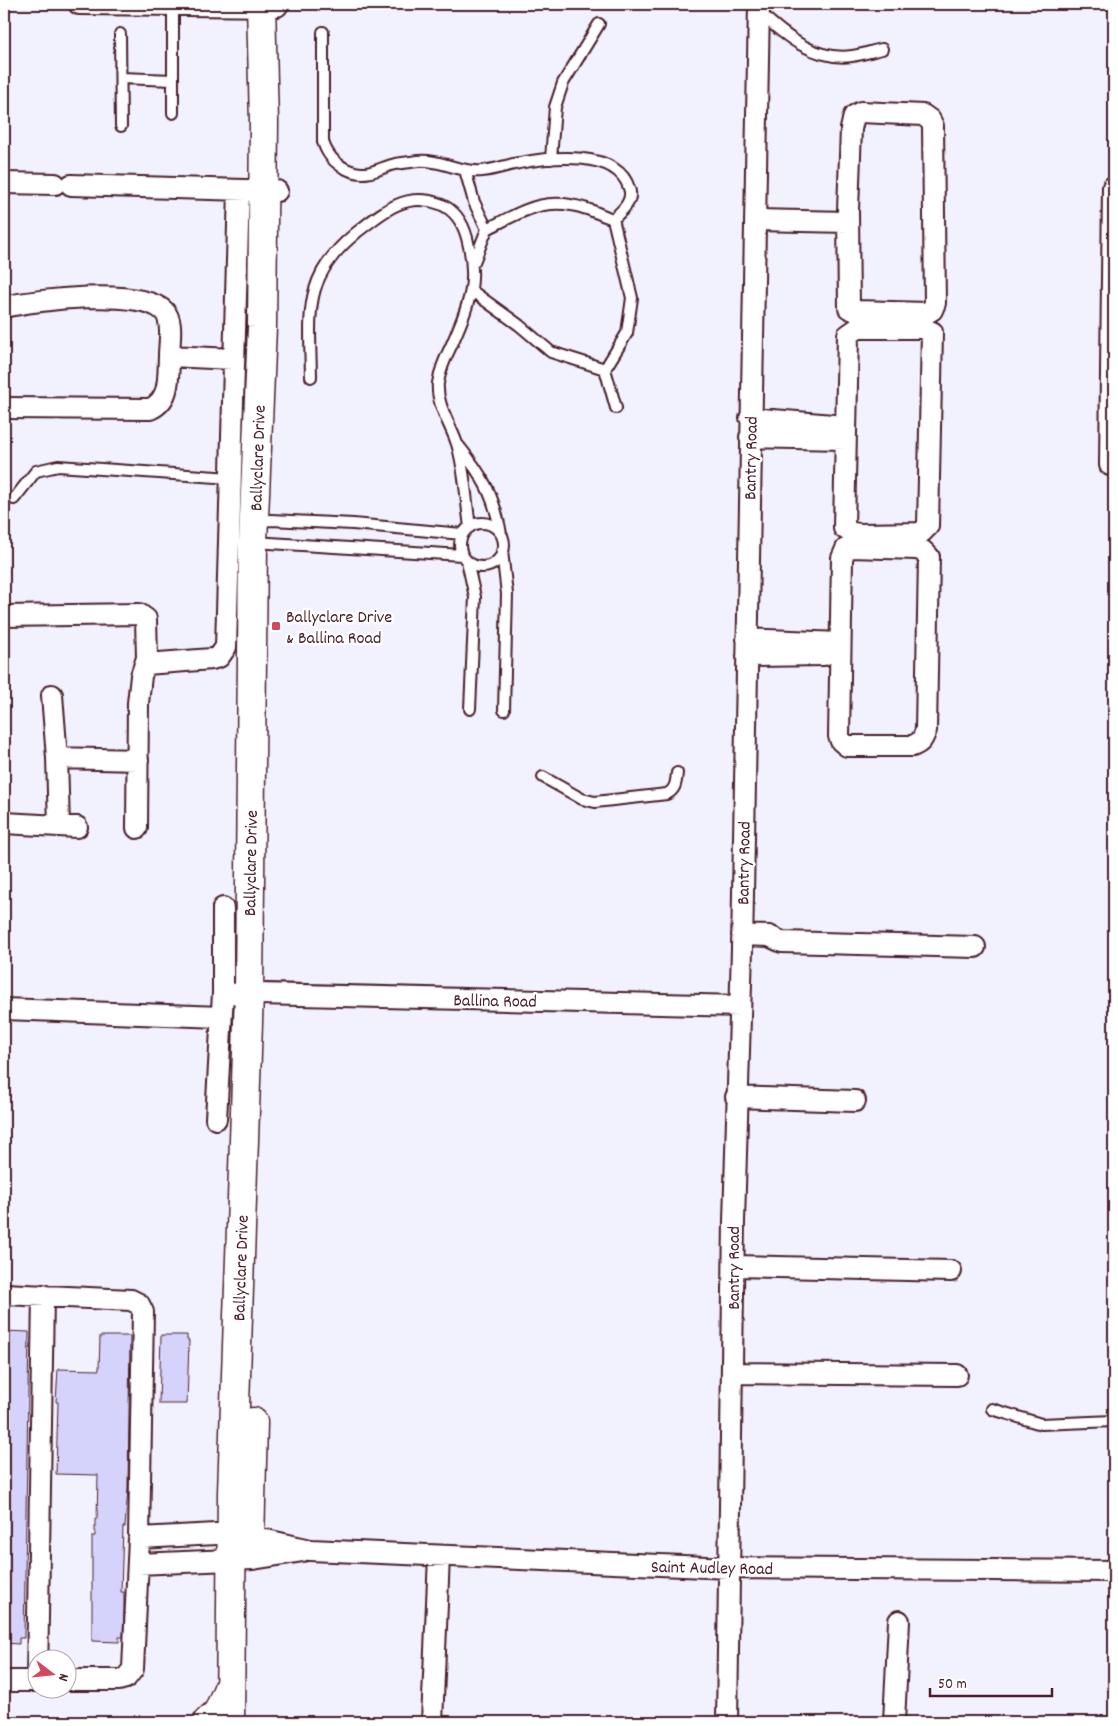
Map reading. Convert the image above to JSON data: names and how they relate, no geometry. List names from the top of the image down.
{
  "streets": {
    "street": [
      "Ballyclare Drive",
      "Bantry Road",
      "Ballina Road",
      "Saint Audley Road"
    ]
  },
  "crossings": [
    ["Ballyclare Drive", "Ballina Road"],
    ["Ballyclare Drive", "Saint Audley Road"],
    ["Bantry Road", "Ballina Road"],
    ["Bantry Road", "Saint Audley Road"]
  ],
  "places": {
    "transit": ["Ballyclare Drive & Ballina Road"]
  },
  "scale_bar": "50 m",
  "north": "right"
}
